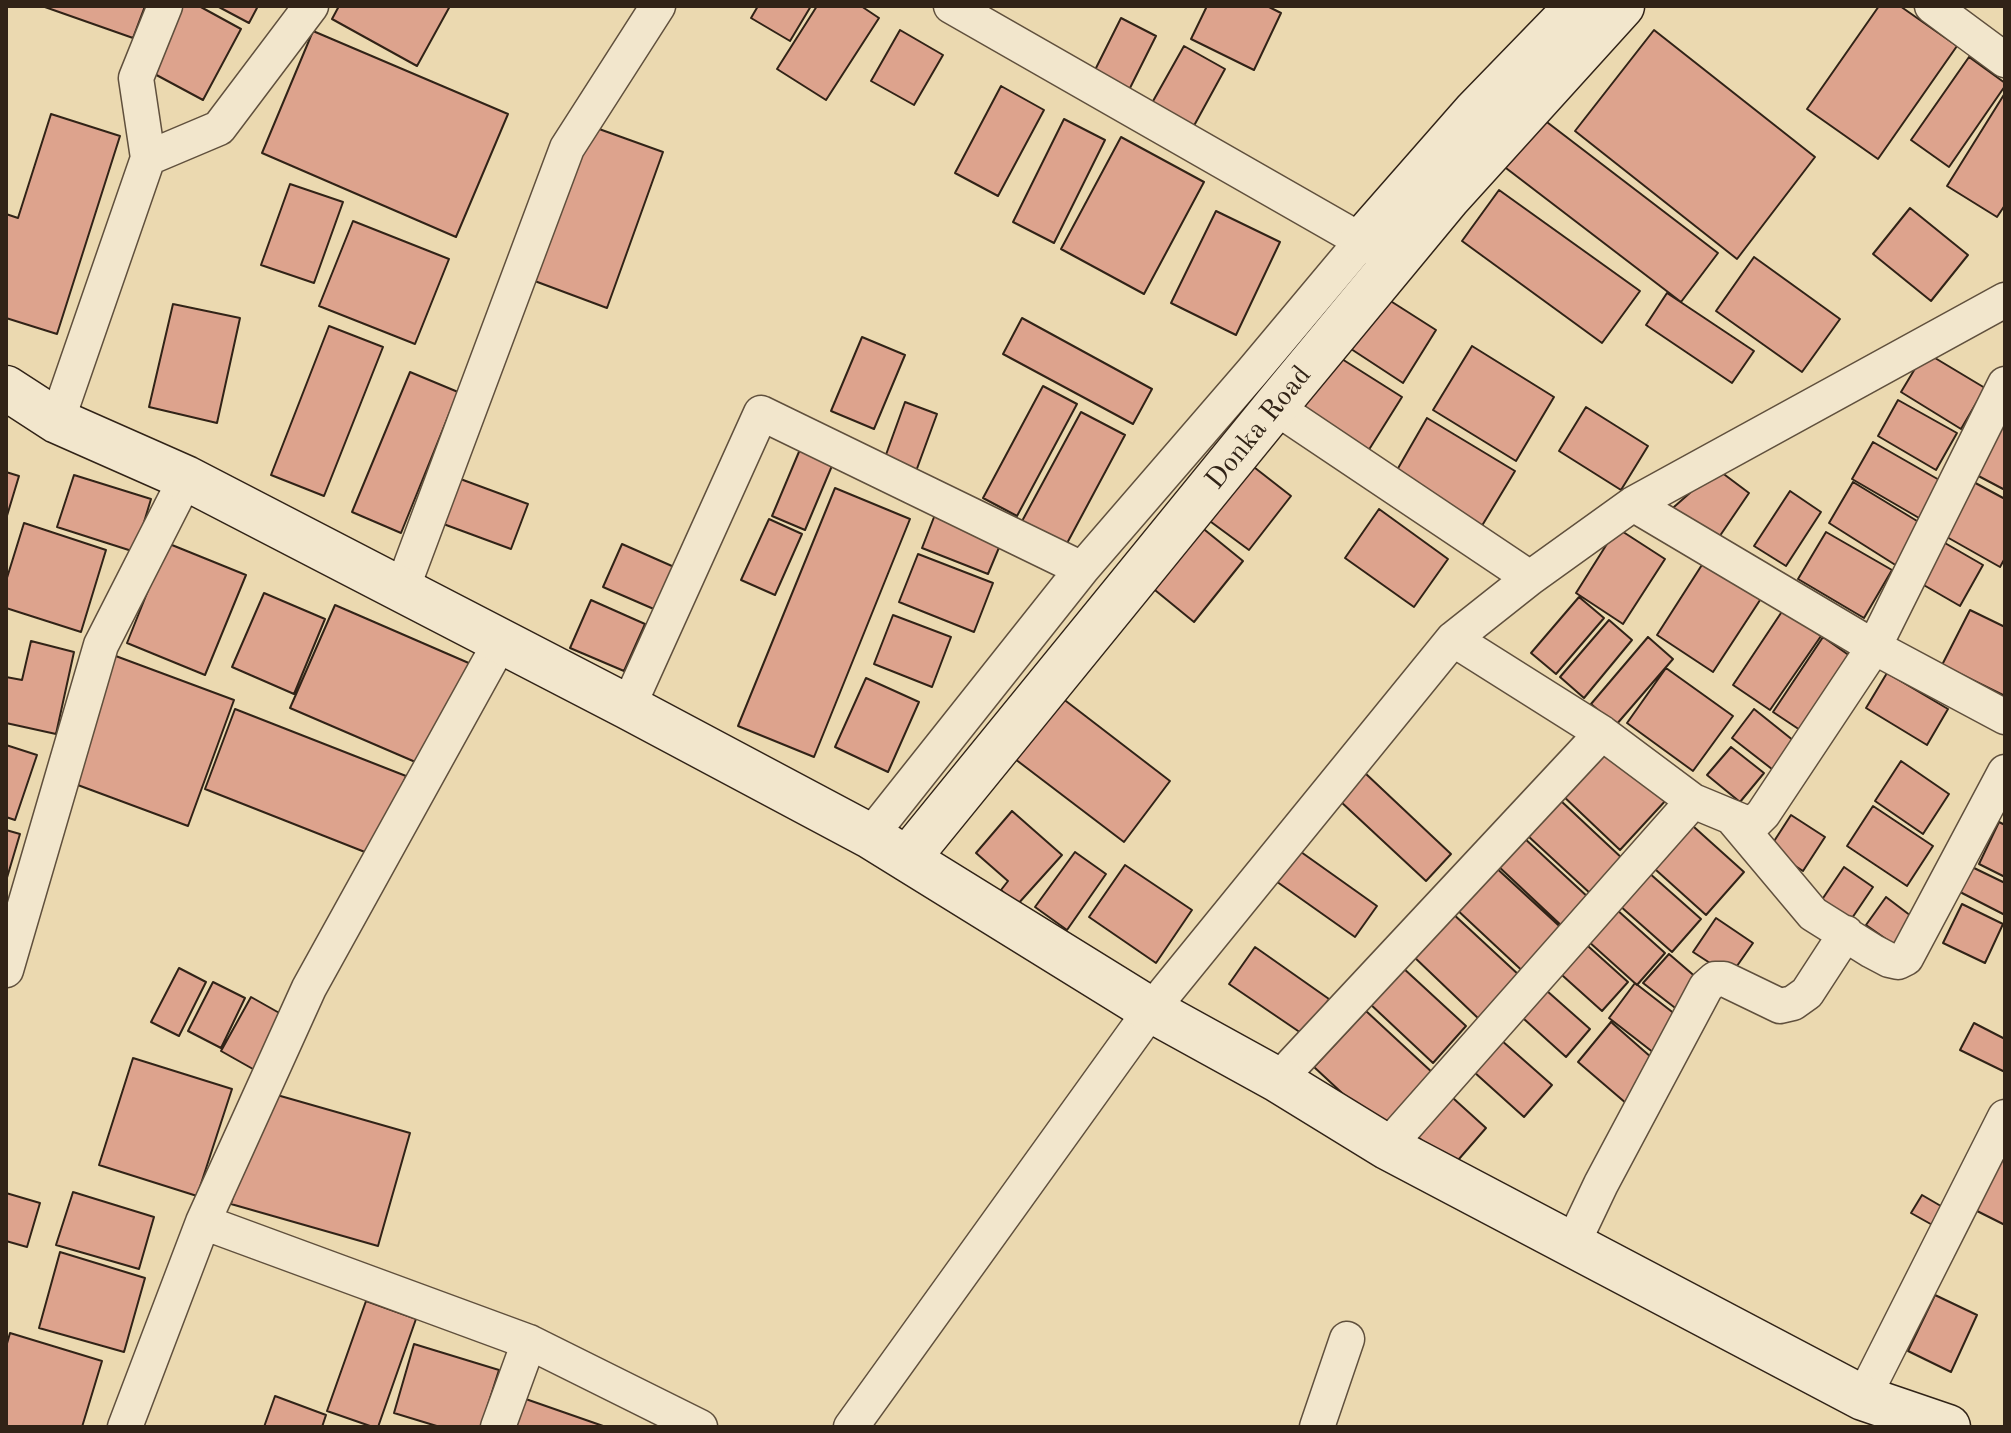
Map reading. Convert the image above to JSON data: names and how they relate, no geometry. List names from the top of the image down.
{
  "streets": {
    "main road": ["Donka Road"]
  }
}
